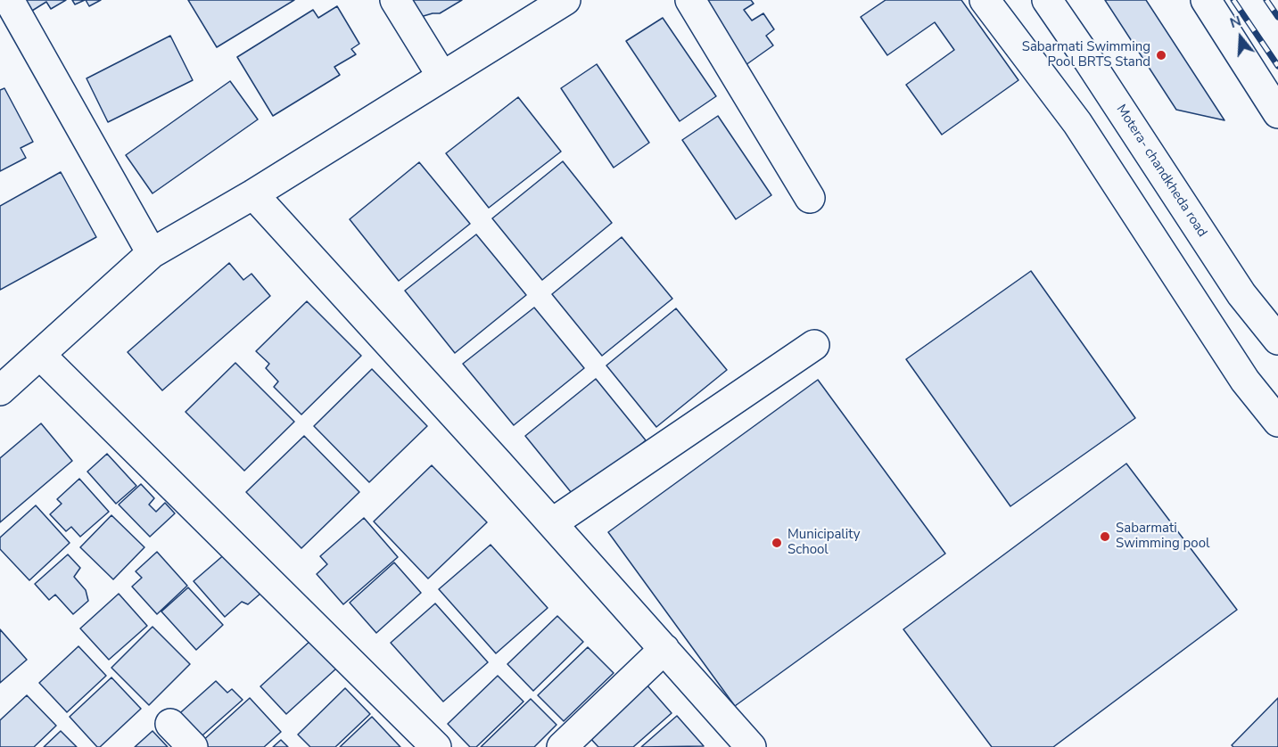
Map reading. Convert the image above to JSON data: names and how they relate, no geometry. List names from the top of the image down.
{
  "streets": {
    "street": ["Motera- chandkheda road"]
  },
  "places": ["Sabarmati Swimming Pool BRTS Stand", "Sabarmati Swimming pool", "Municipality School"],
  "north": "top"
}
